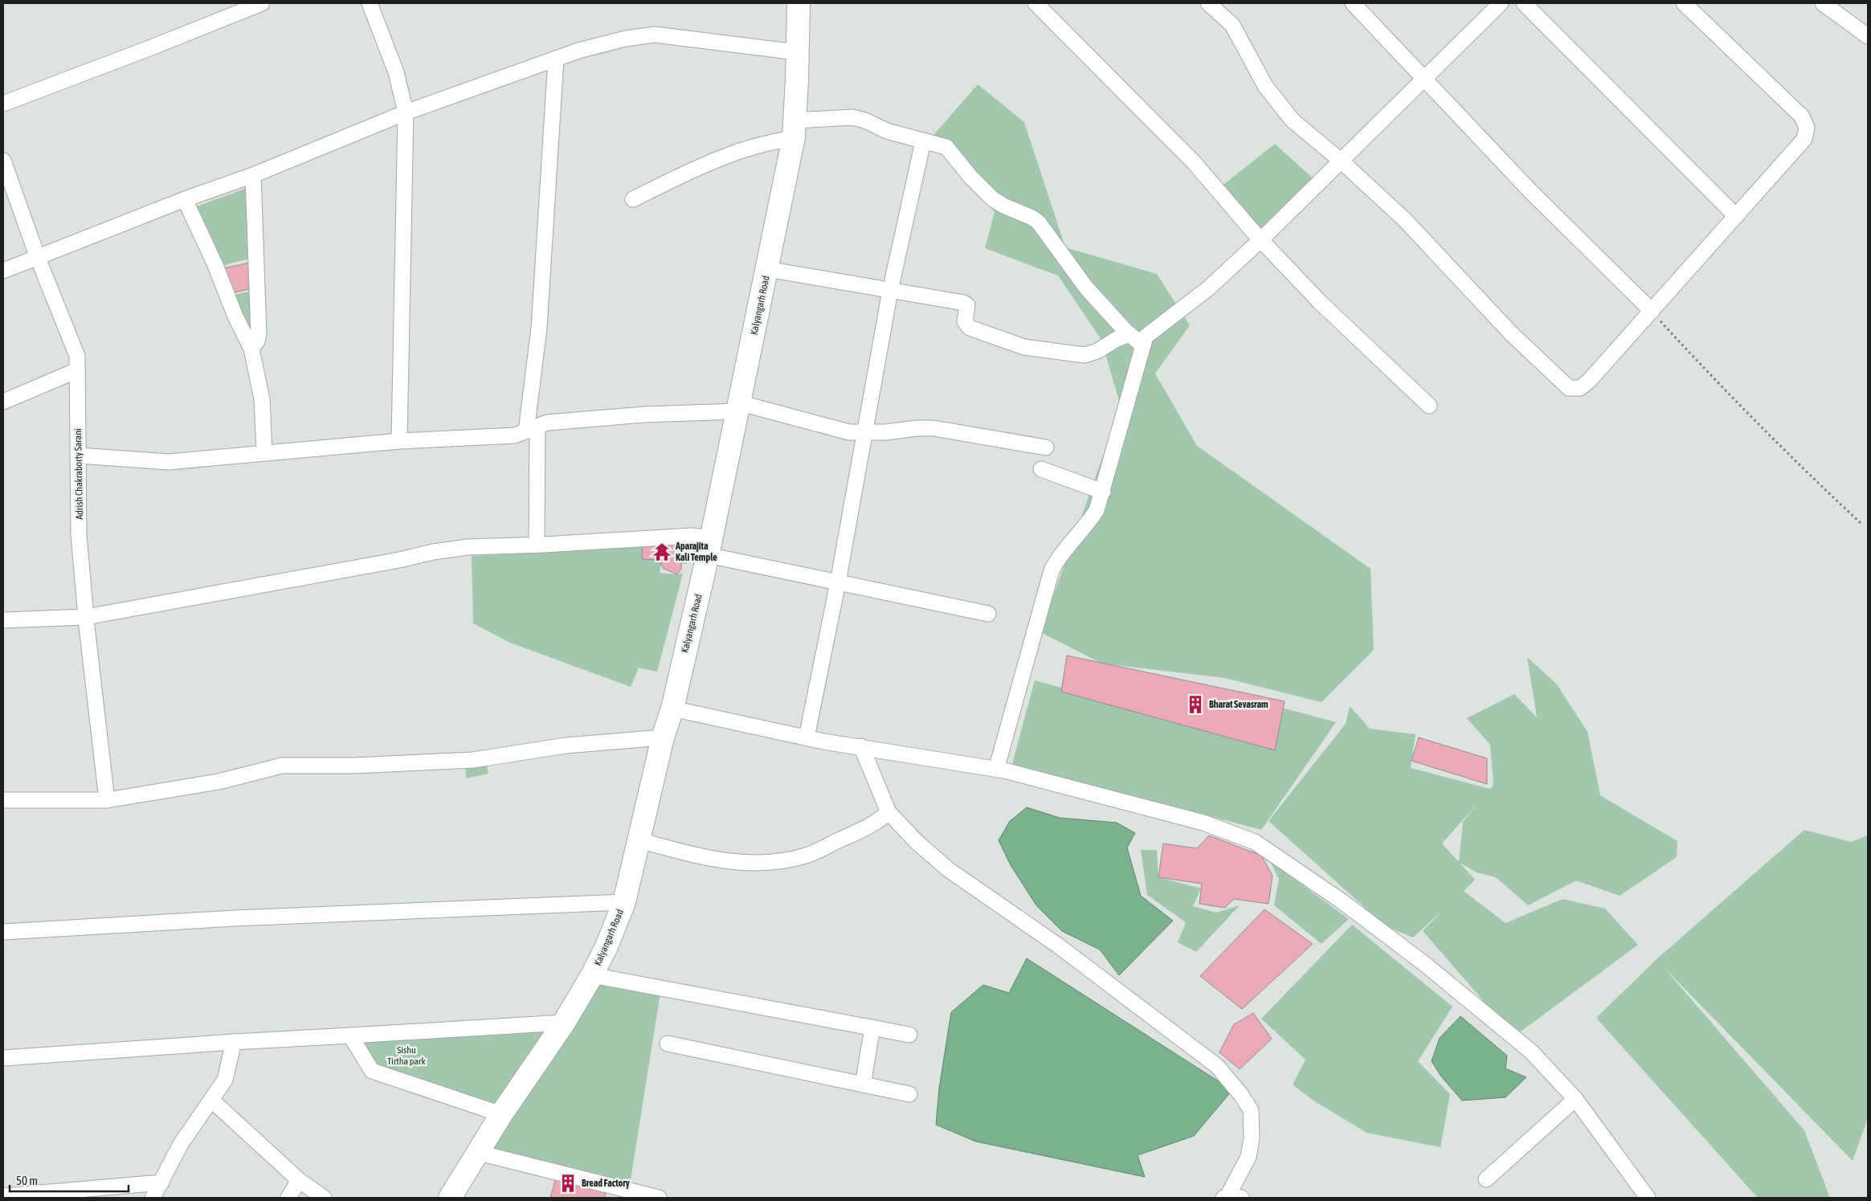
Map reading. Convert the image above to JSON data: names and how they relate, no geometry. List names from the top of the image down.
{
  "streets": {
    "main road": ["Kalyangarh Road"],
    "street": ["Adrish Chakraborty Sarani"]
  },
  "parks": ["Sishu Tirtha park"],
  "places": {
    "temple": ["Aparajita Kali Temple"],
    "building": ["Bharat Sevasram", "Bread Factory"]
  },
  "scale_bar": "50 m"
}
